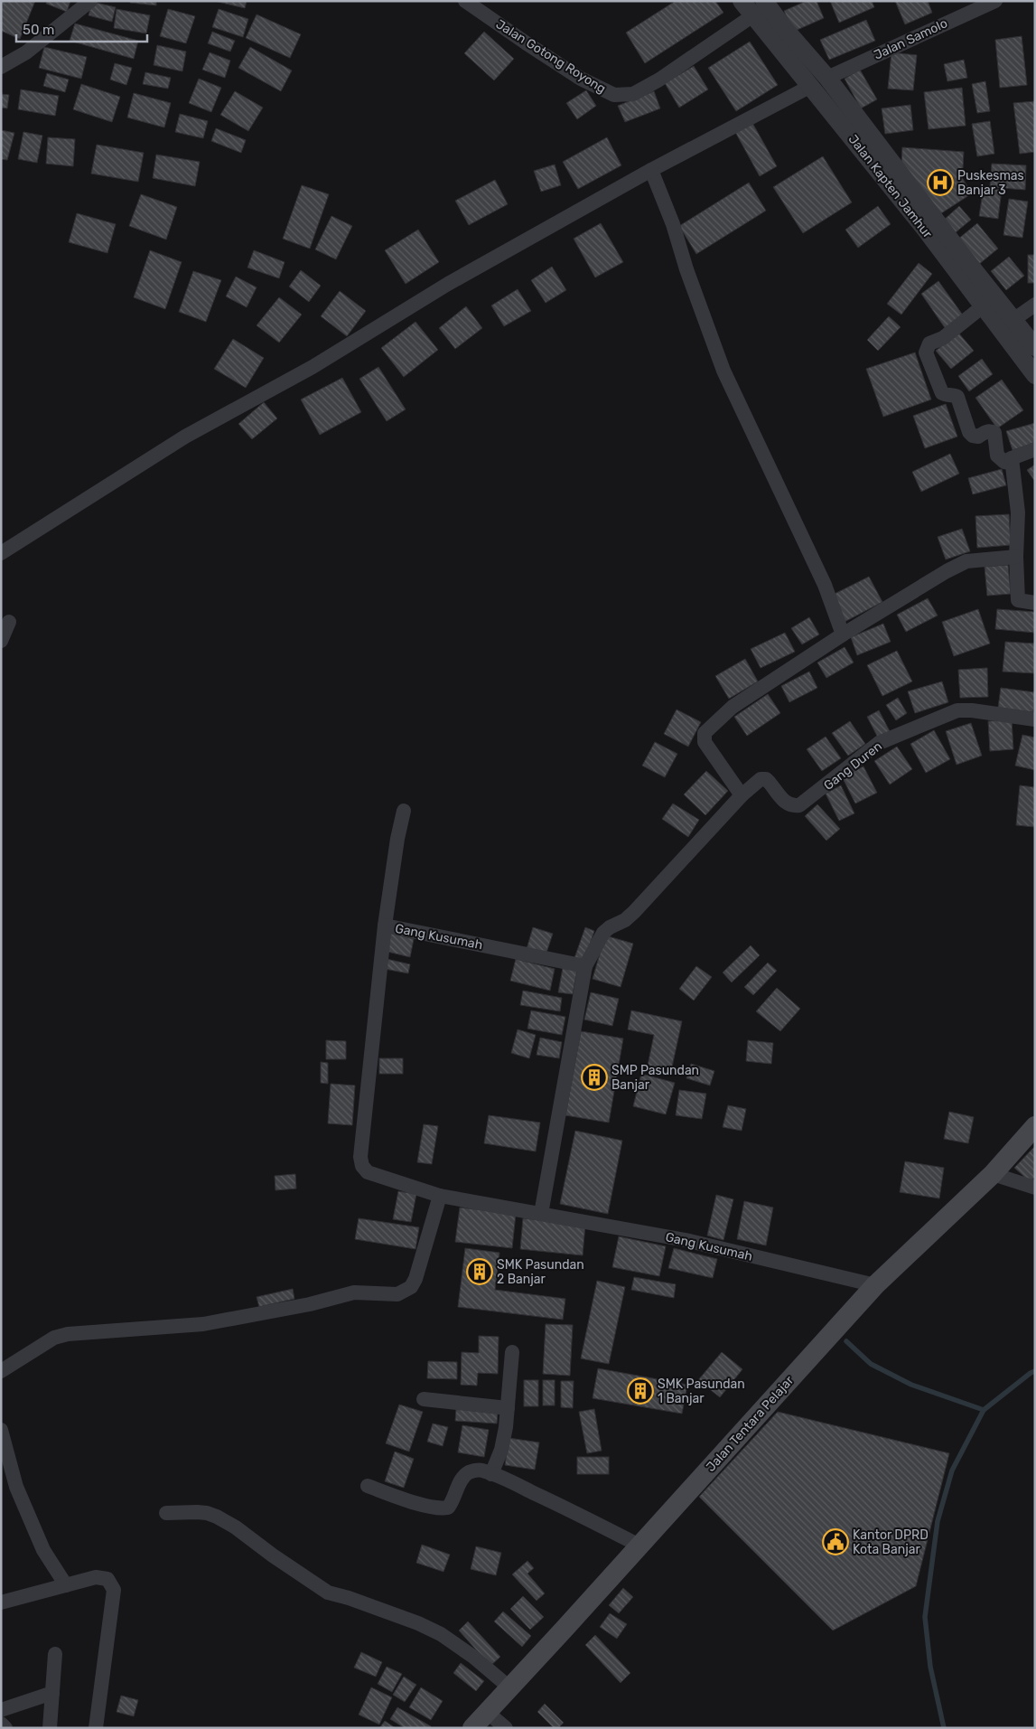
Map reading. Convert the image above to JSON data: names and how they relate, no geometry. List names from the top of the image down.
{
  "streets": {
    "main road": ["Jalan Tentara Pelajar"],
    "street": [
      "Jalan Samolo",
      "Jalan Gotong Royong",
      "Jalan Kapten Jamhur",
      "Gang Duren",
      "Gang Kusumah"
    ]
  },
  "crossings": [
    ["Jalan Samolo", "Jalan Kapten Jamhur"],
    ["Jalan Gotong Royong", "Jalan Kapten Jamhur"],
    ["Gang Kusumah", "Jalan Tentara Pelajar"]
  ],
  "places": {
    "hospital": ["Puskesmas Banjar 3"],
    "building": ["SMP Pasundan Banjar", "SMK Pasundan 2 Banjar", "SMK Pasundan 1 Banjar"],
    "public building": ["Kantor DPRD Kota Banjar"]
  },
  "scale_bar": "50 m"
}
